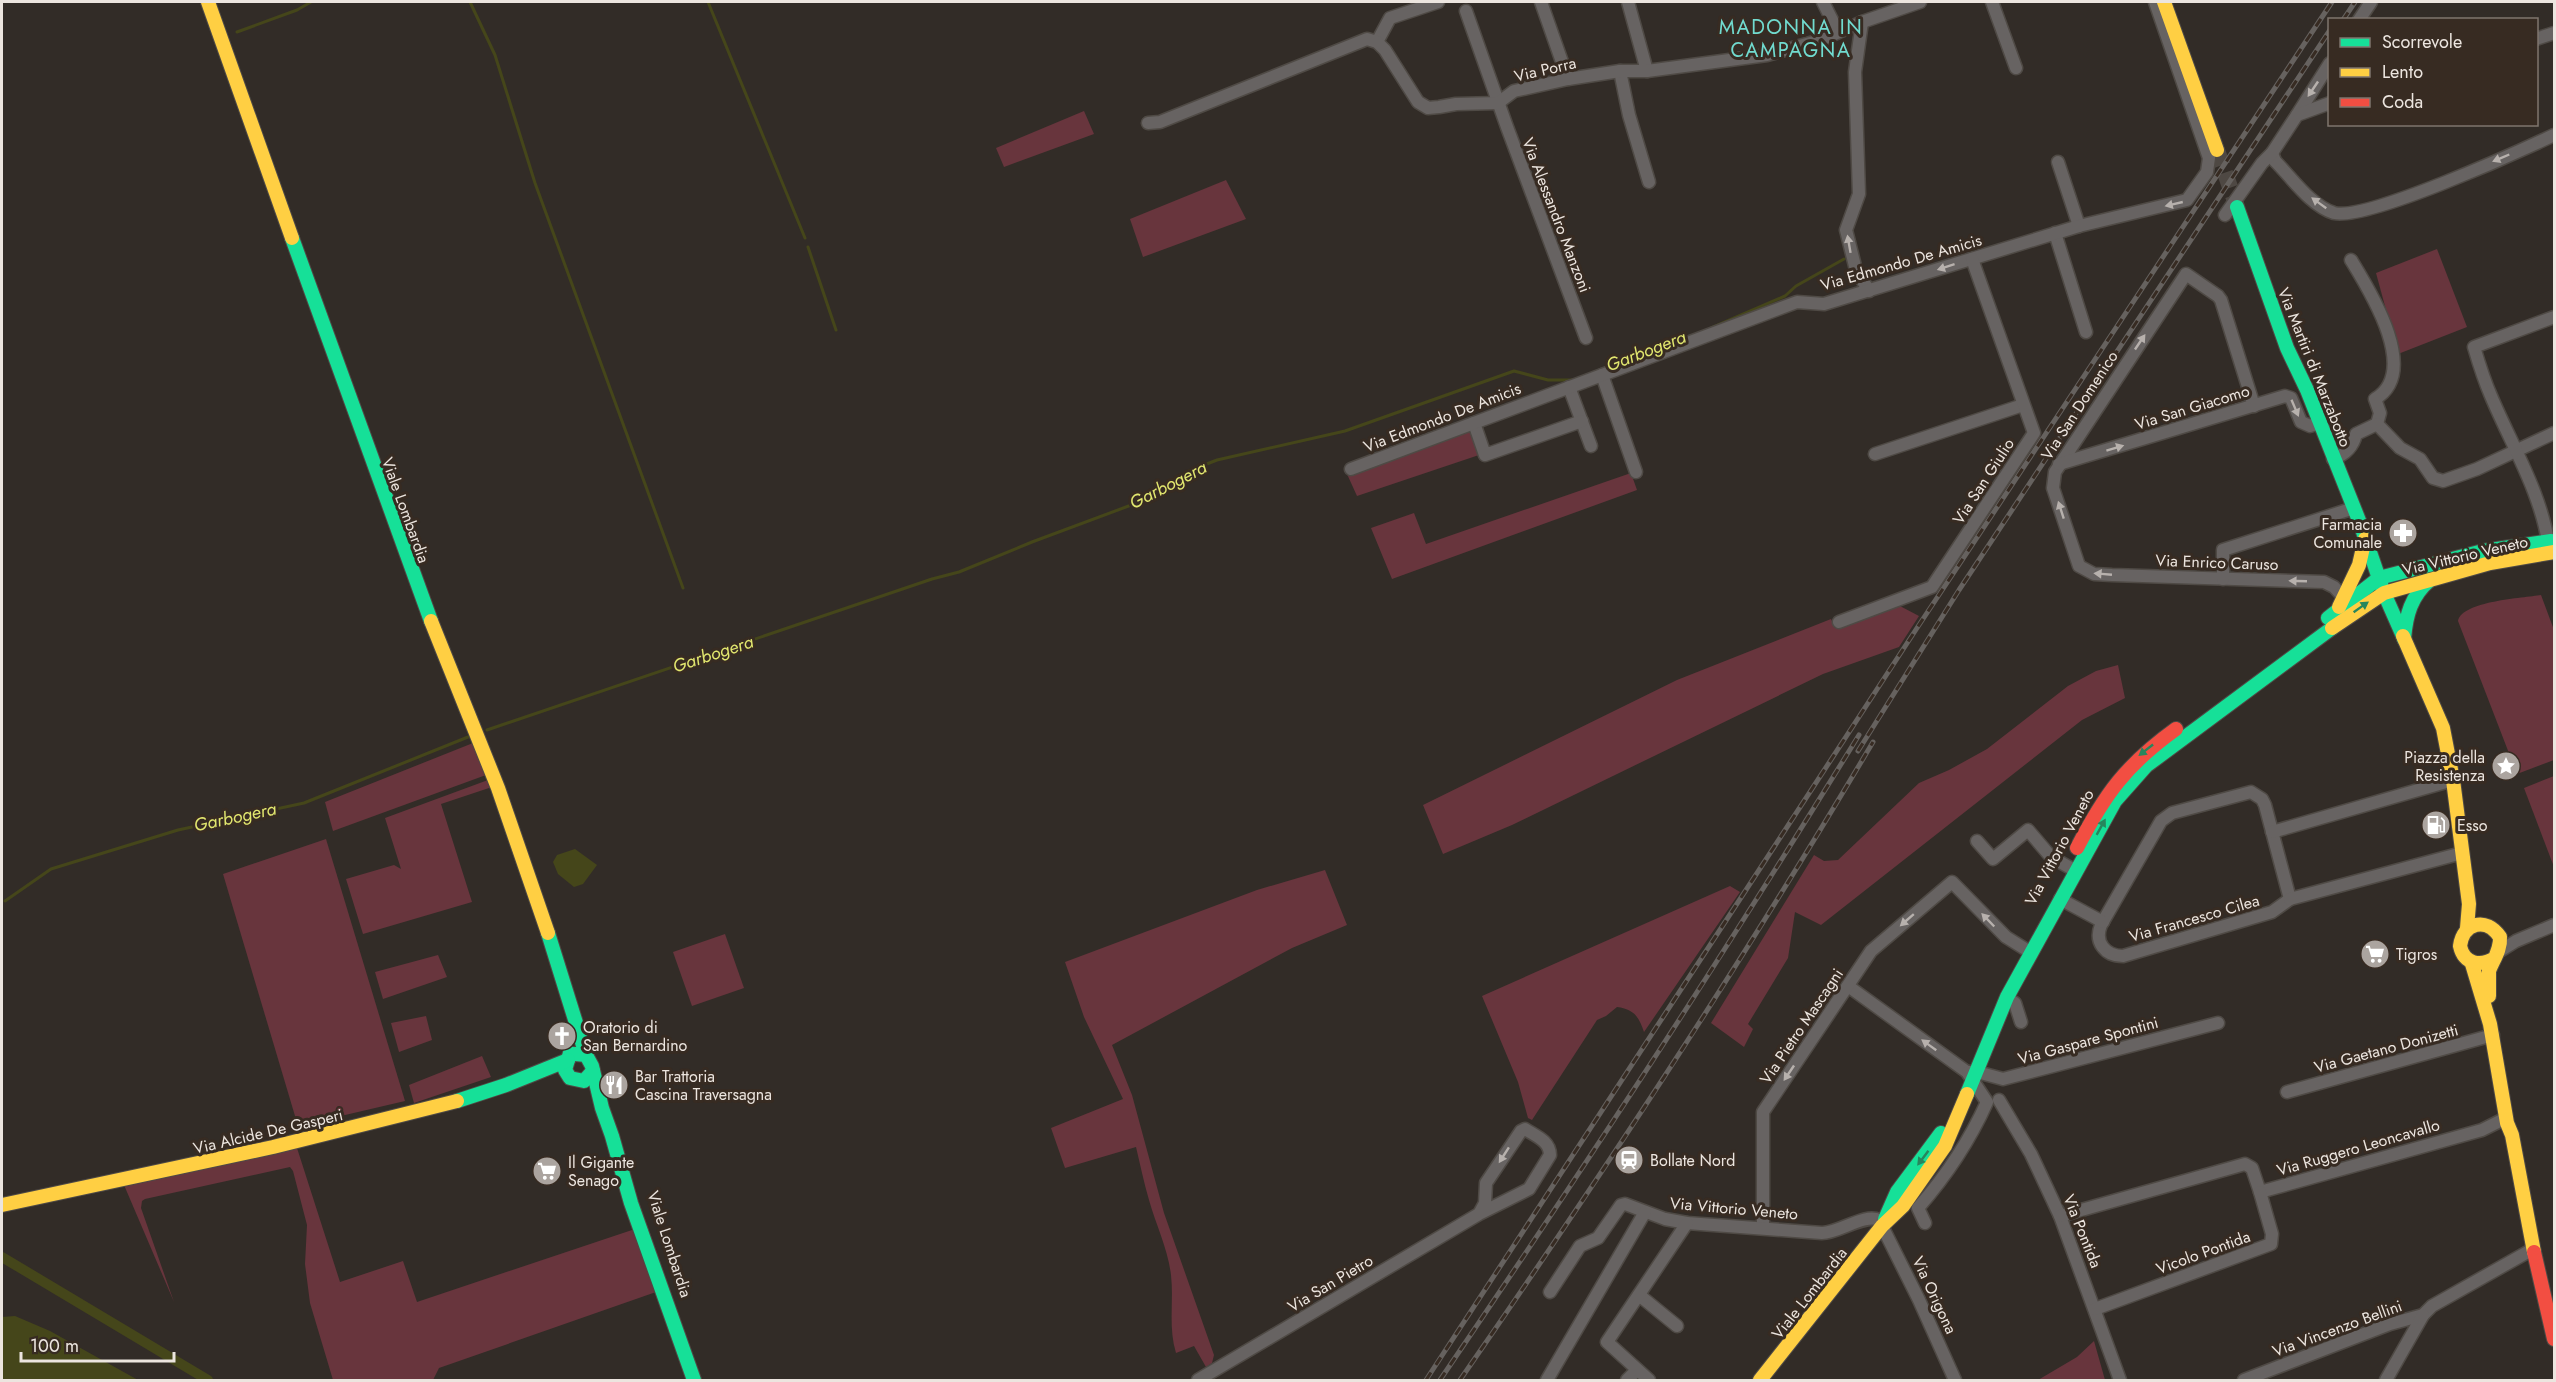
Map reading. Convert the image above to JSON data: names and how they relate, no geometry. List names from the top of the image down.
{
  "streets": {
    "street": [
      "Via Porra",
      "Via Alessandro Manzoni",
      "Via Edmondo De Amicis",
      "Via Martiri di Marzabotto",
      "Via San Domenico",
      "Via San Giacomo",
      "Via San Giulio",
      "Viale Lombardia",
      "Via Vittorio Veneto",
      "Via Enrico Caruso",
      "Via Francesco Cilea",
      "Via Pietro Mascagni",
      "Via Gaspare Spontini",
      "Via Gaetano Donizetti",
      "Via Alcide De Gasperi",
      "Via Ruggero Leoncavallo",
      "Via Pontida",
      "Vicolo Pontida",
      "Via San Pietro",
      "Via Origona",
      "Via Vincenzo Bellini"
    ]
  },
  "crossings": [
    ["Via Porra", "Via Alessandro Manzoni"],
    ["Via Edmondo De Amicis", "Via San Giulio"],
    ["Via Martiri di Marzabotto", "Via San Giacomo"],
    ["Via Martiri di Marzabotto", "Via Vittorio Veneto"],
    ["Via Martiri di Marzabotto", "Via Francesco Cilea"],
    ["Via San Domenico", "Via San Giacomo"],
    ["Via San Domenico", "Via Enrico Caruso"],
    ["Viale Lombardia", "Via Vittorio Veneto"],
    ["Viale Lombardia", "Via Alcide De Gasperi"],
    ["Viale Lombardia", "Via Origona"],
    ["Via Vittorio Veneto", "Via Enrico Caruso"],
    ["Via Vittorio Veneto", "Via Pietro Mascagni"],
    ["Via Vittorio Veneto", "Via Gaspare Spontini"],
    ["Via Vittorio Veneto", "Via Origona"],
    ["Via Ruggero Leoncavallo", "Via Pontida"],
    ["Via Ruggero Leoncavallo", "Vicolo Pontida"],
    ["Via Pontida", "Vicolo Pontida"]
  ],
  "one_way": ["Via San Giacomo", "Via Enrico Caruso"],
  "districts": ["MADONNA IN CAMPAGNA"],
  "water": ["Garbogera"],
  "places": {
    "pharmacy": ["Farmacia Comunale"],
    "place": ["Piazza della Resistenza"],
    "fuel station": ["Esso"],
    "supermarket": ["Tigros", "Il Gigante Senago"],
    "church": ["Oratorio di San Bernardino"],
    "restaurant": ["Bar Trattoria Cascina Traversagna"],
    "station": ["Bollate Nord"]
  },
  "legend": ["Scorrevole", "Lento", "Coda"],
  "scale_bar": "100 m"
}
